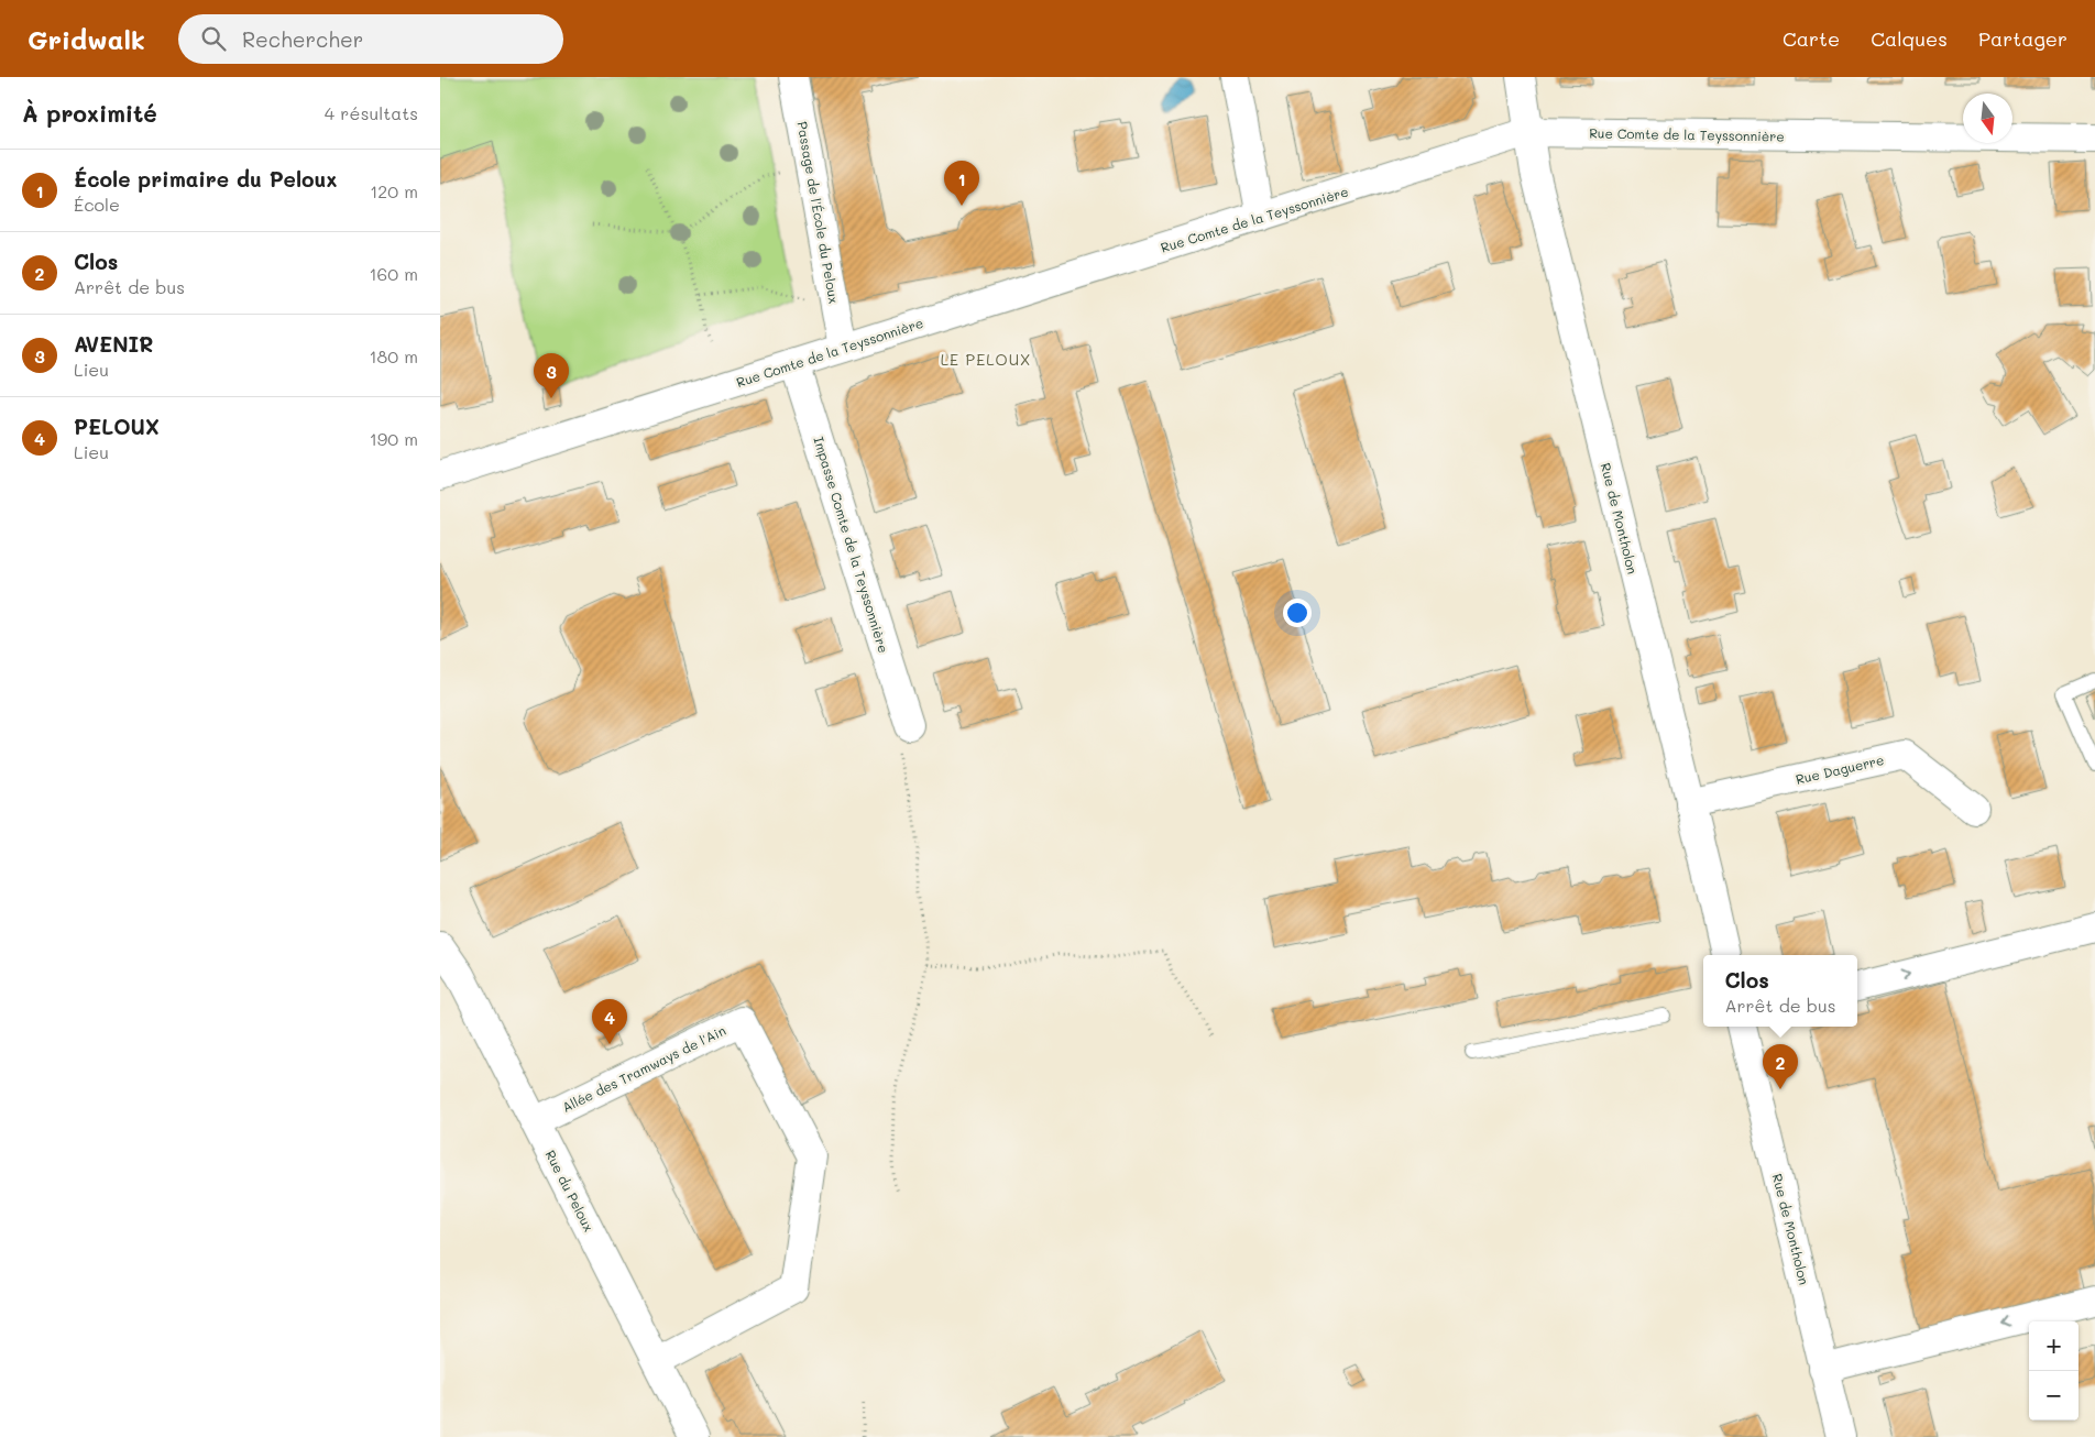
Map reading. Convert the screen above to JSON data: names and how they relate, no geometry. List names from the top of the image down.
{
  "streets": {
    "street": [
      "Rue Comte de la Teyssonnière",
      "Passage de l'École du Peloux",
      "Rue de Montholon",
      "Impasse Comte de la Teyssonnière",
      "Rue Daguerre",
      "Allée des Tramways de l'Ain",
      "Rue du Peloux"
    ]
  },
  "crossings": [
    ["Rue Comte de la Teyssonnière", "Passage de l'École du Peloux"],
    ["Rue Comte de la Teyssonnière", "Rue de Montholon"],
    ["Rue Comte de la Teyssonnière", "Impasse Comte de la Teyssonnière"],
    ["Rue de Montholon", "Rue Daguerre"],
    ["Allée des Tramways de l'Ain", "Rue du Peloux"]
  ],
  "districts": ["LE PELOUX"],
  "north": "bottom",
  "page": {
    "header": "Gridwalk",
    "search": "Rechercher",
    "nav": ["Carte", "Calques", "Partager"],
    "heading": ["À proximité", "4 résultats"],
    "list": [
      {
        "mark": "1",
        "name": "École primaire du Peloux",
        "note": "École",
        "value": "120 m"
      },
      {
        "mark": "2",
        "name": "Clos",
        "note": "Arrêt de bus",
        "value": "160 m"
      },
      {
        "mark": "3",
        "name": "AVENIR",
        "note": "Lieu",
        "value": "180 m"
      },
      {
        "mark": "4",
        "name": "PELOUX",
        "note": "Lieu",
        "value": "190 m"
      }
    ],
    "pins": [
      "1",
      "3",
      "4",
      "2"
    ],
    "popup": ["Clos", "Arrêt de bus"],
    "map_buttons": ["+", "−"]
  }
}
